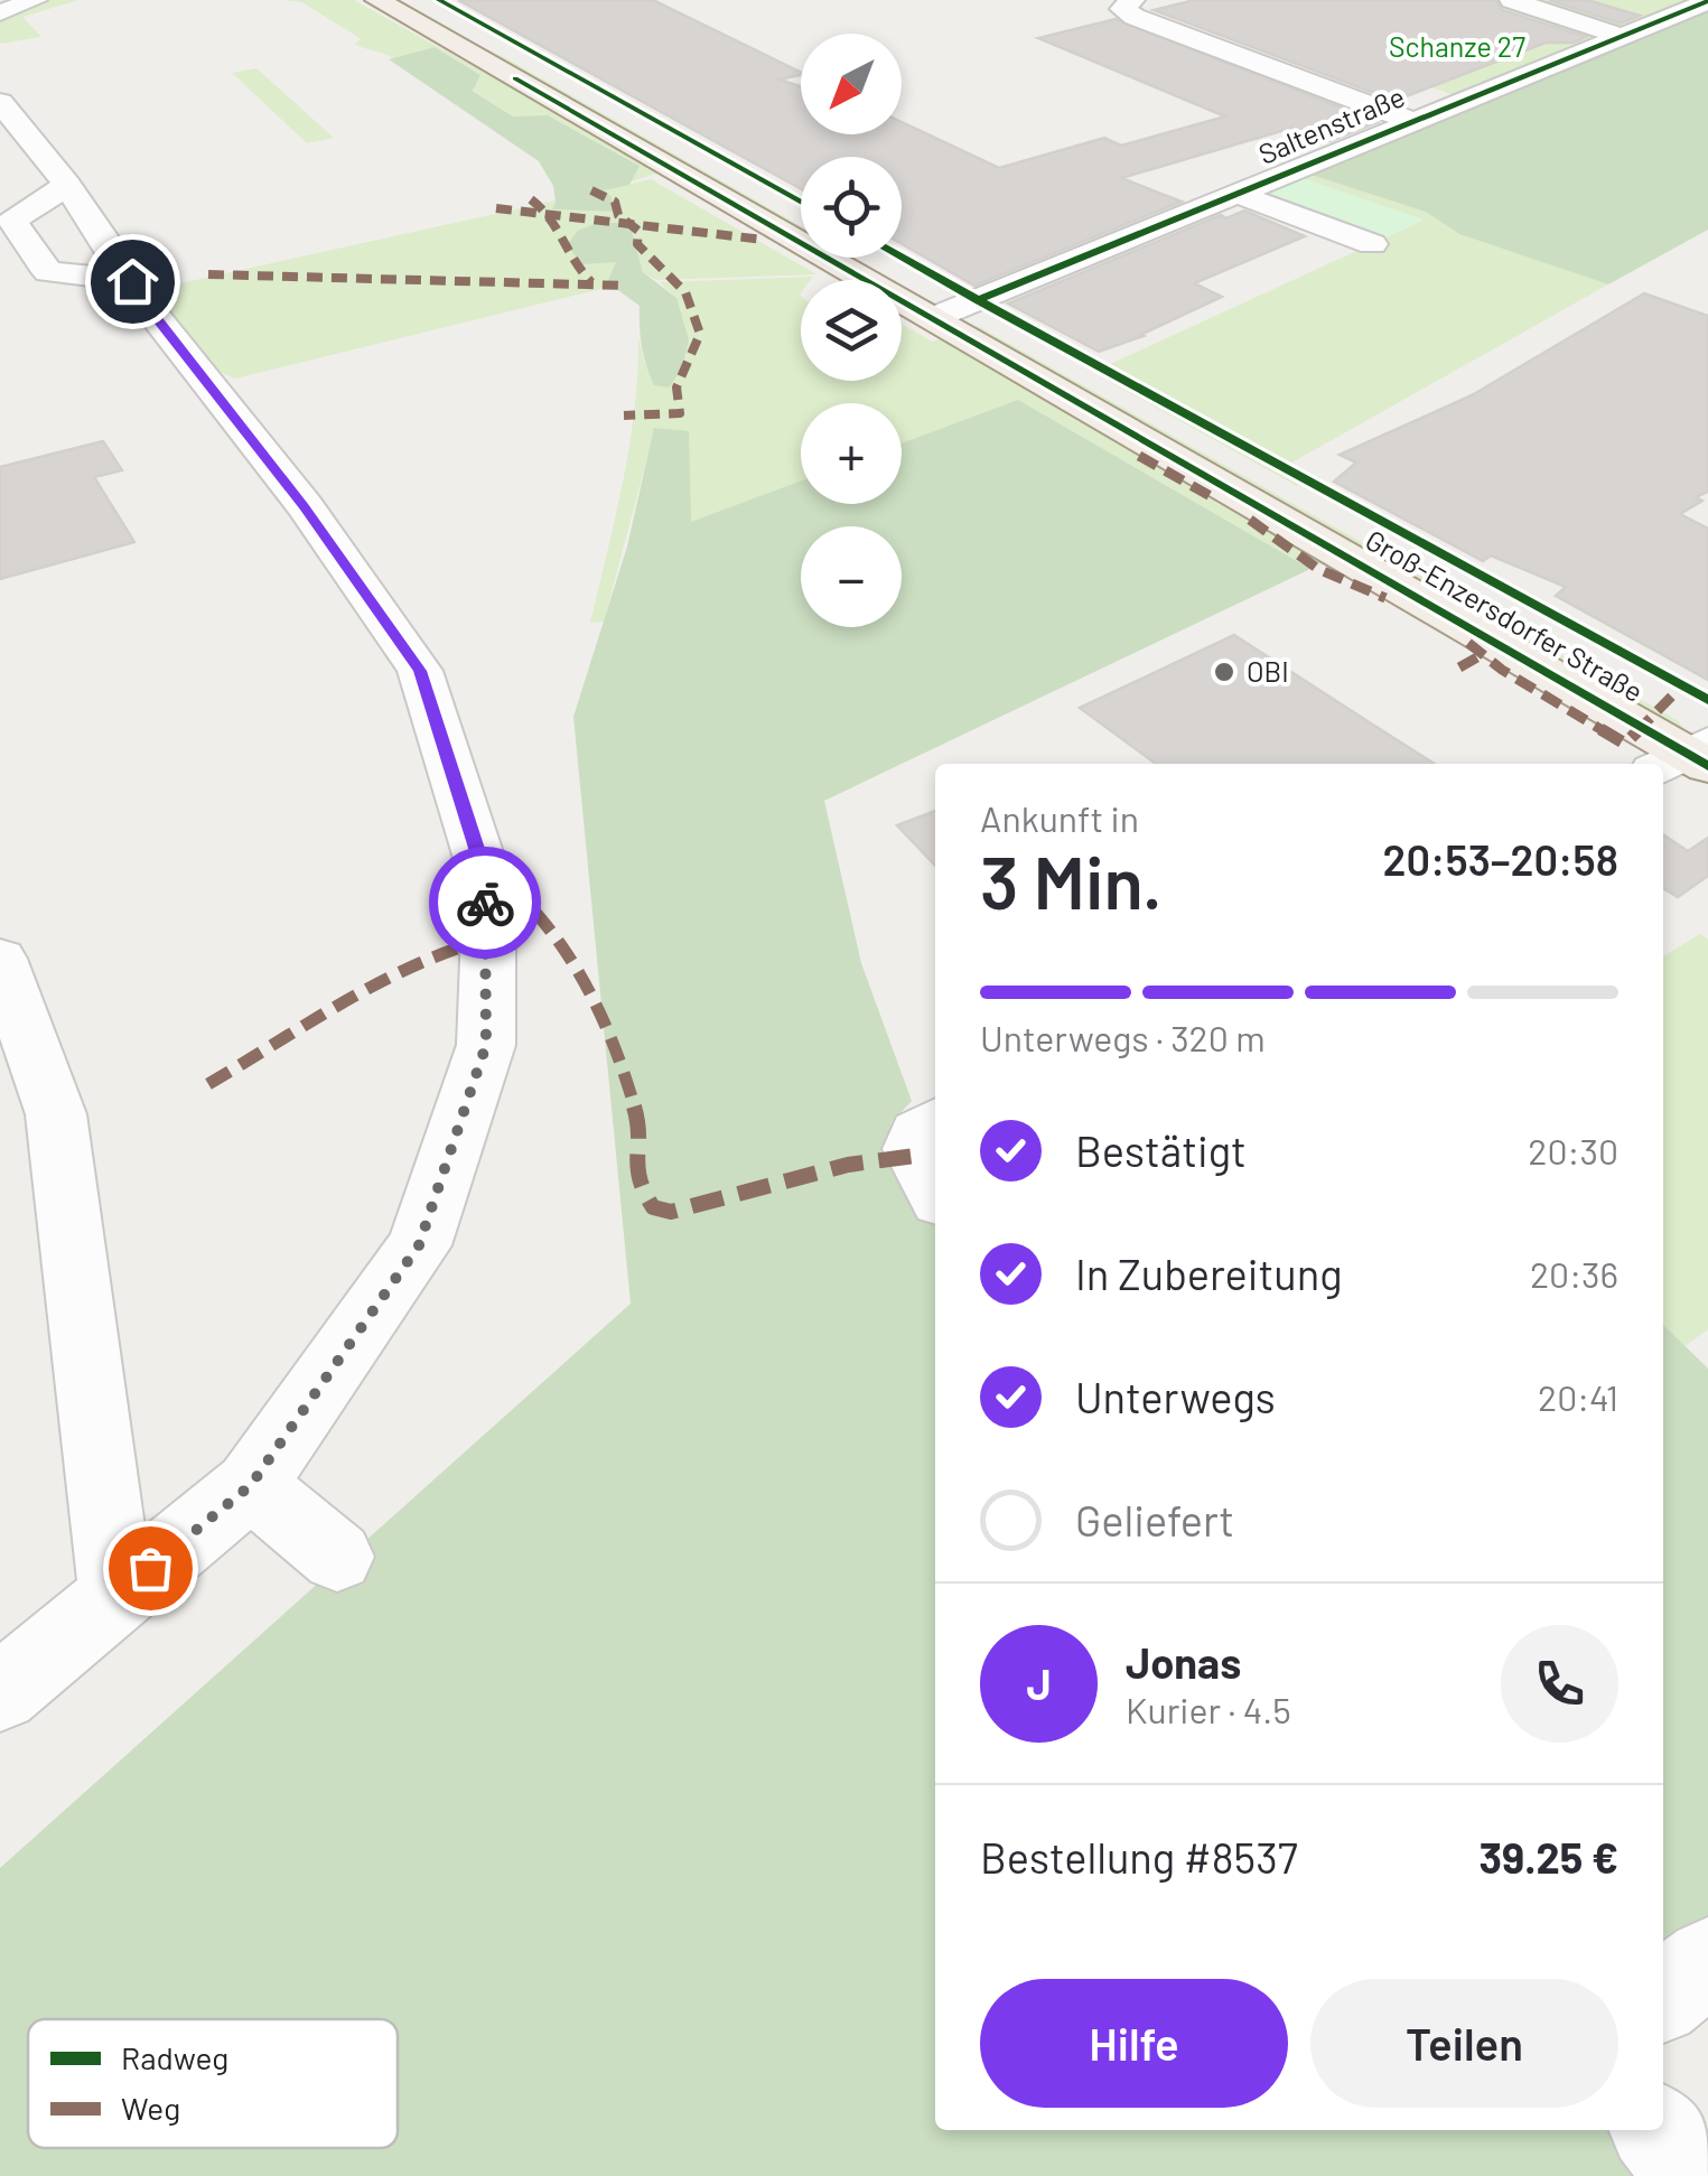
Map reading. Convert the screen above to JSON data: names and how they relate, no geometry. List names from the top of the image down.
{
  "streets": {
    "main road": ["Groß-Enzersdorfer Straße"],
    "street": ["Saltenstraße"]
  },
  "crossings": [
    ["Saltenstraße", "Groß-Enzersdorfer Straße"]
  ],
  "parks": ["Schanze 27"],
  "places": ["OBI"],
  "legend": ["Radweg", "Weg"],
  "north": "bottom left",
  "page": {
    "map_buttons": ["+", "−"],
    "heading": ["3 Min.", "Ankunft in", "20:53–20:58"],
    "panel": [
      "Jonas",
      "Kurier · 4.5",
      "Bestellung #8537",
      "39.25 €"
    ],
    "bar": "Unterwegs · 320 m",
    "list": [
      ["Bestätigt", "20:30"],
      ["In Zubereitung", "20:36"],
      ["Unterwegs", "20:41"],
      "Geliefert"
    ],
    "round": "J",
    "buttons": ["Hilfe", "Teilen"]
  }
}
